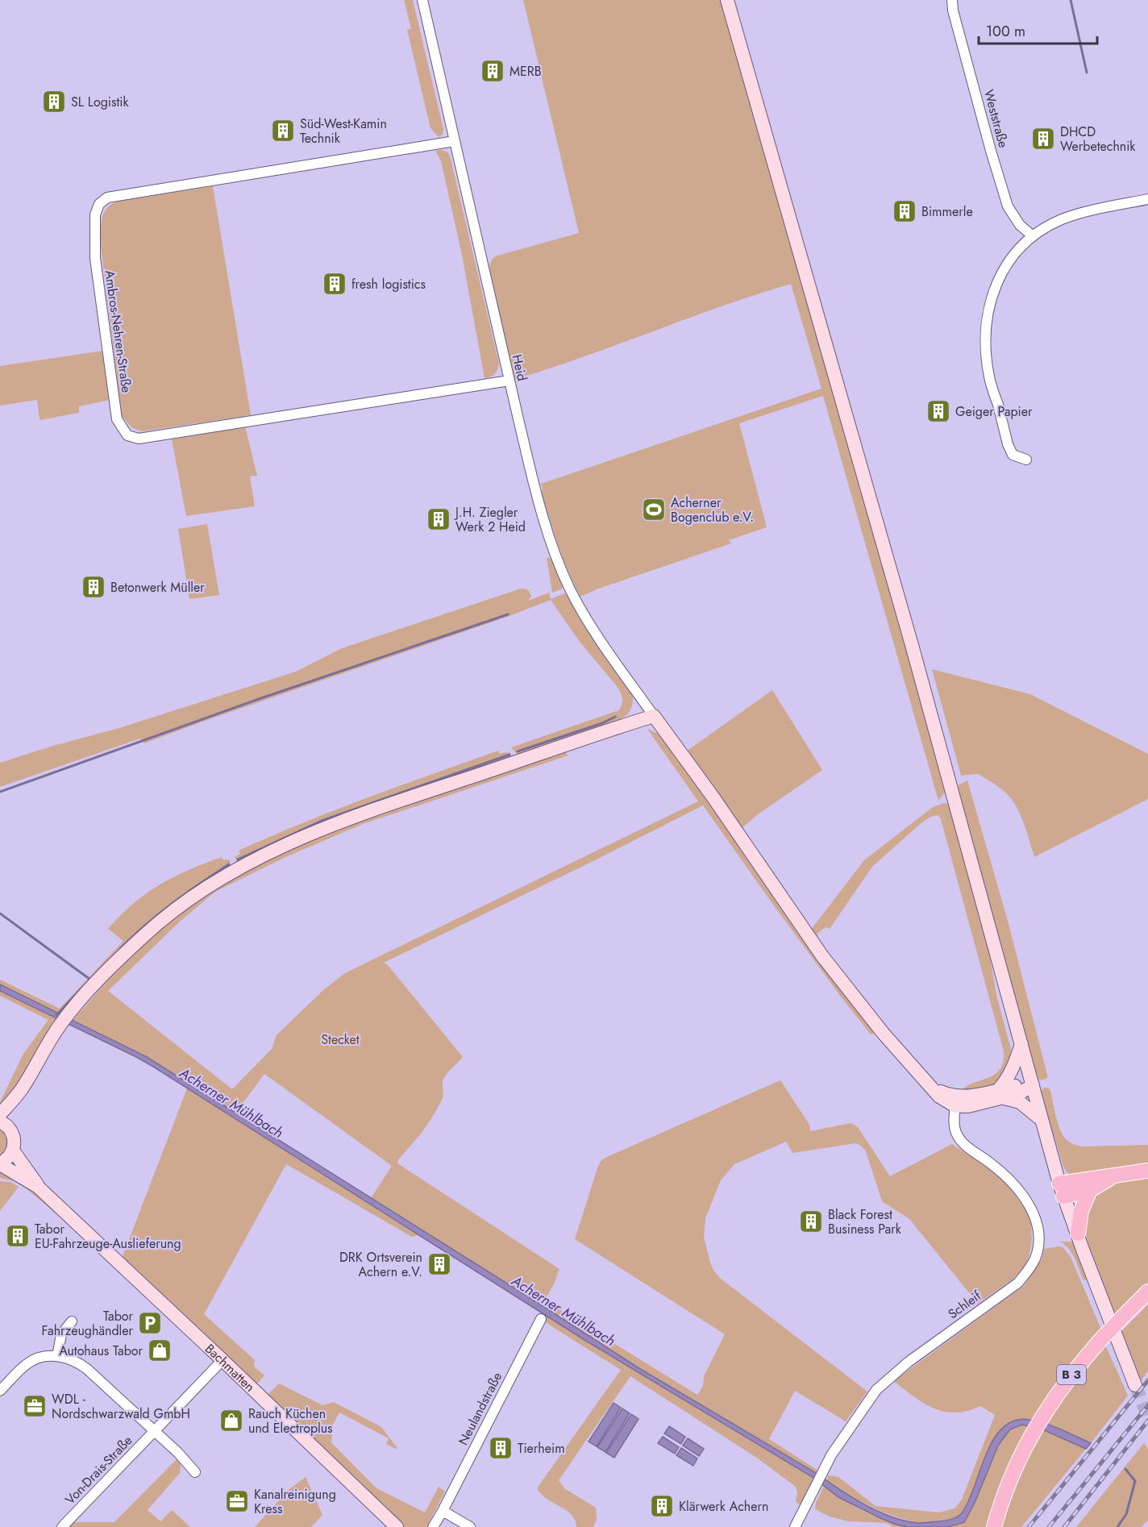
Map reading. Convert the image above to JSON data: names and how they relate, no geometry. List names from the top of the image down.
{
  "streets": {
    "main road": ["B 3"],
    "street": [
      "Weststraße",
      "Ambros-Nehren-Straße",
      "Heid",
      "Schleif",
      "Bachmatten",
      "Neulandstraße",
      "Von-Drais-Straße"
    ]
  },
  "crossings": [
    ["Ambros-Nehren-Straße", "Heid"],
    ["Bachmatten", "Von-Drais-Straße"]
  ],
  "water": ["Acherner Mühlbach"],
  "parks": ["Stecket"],
  "places": {
    "building": [
      "MERB",
      "SL Logistik",
      "Süd-West-Kamin Technik",
      "DHCD Werbetechnik",
      "Bimmerle",
      "fresh logistics",
      "Geiger Papier",
      "J.H. Ziegler Werk 2 Heid",
      "Betonwerk Müller",
      "Black Forest Business Park",
      "Tabor EU-Fahrzeuge-Auslieferung",
      "DRK Ortsverein Achern e.V.",
      "Tierheim",
      "Klärwerk Achern"
    ],
    "sports": ["Acherner Bogenclub e.V."],
    "parking": ["Tabor Fahrzeughändler"],
    "shop": ["Autohaus Tabor", "Rauch Küchen und Electroplus"],
    "office": ["WDL - Nordschwarzwald GmbH", "Kanalreinigung Kress"]
  },
  "scale_bar": "100 m"
}
